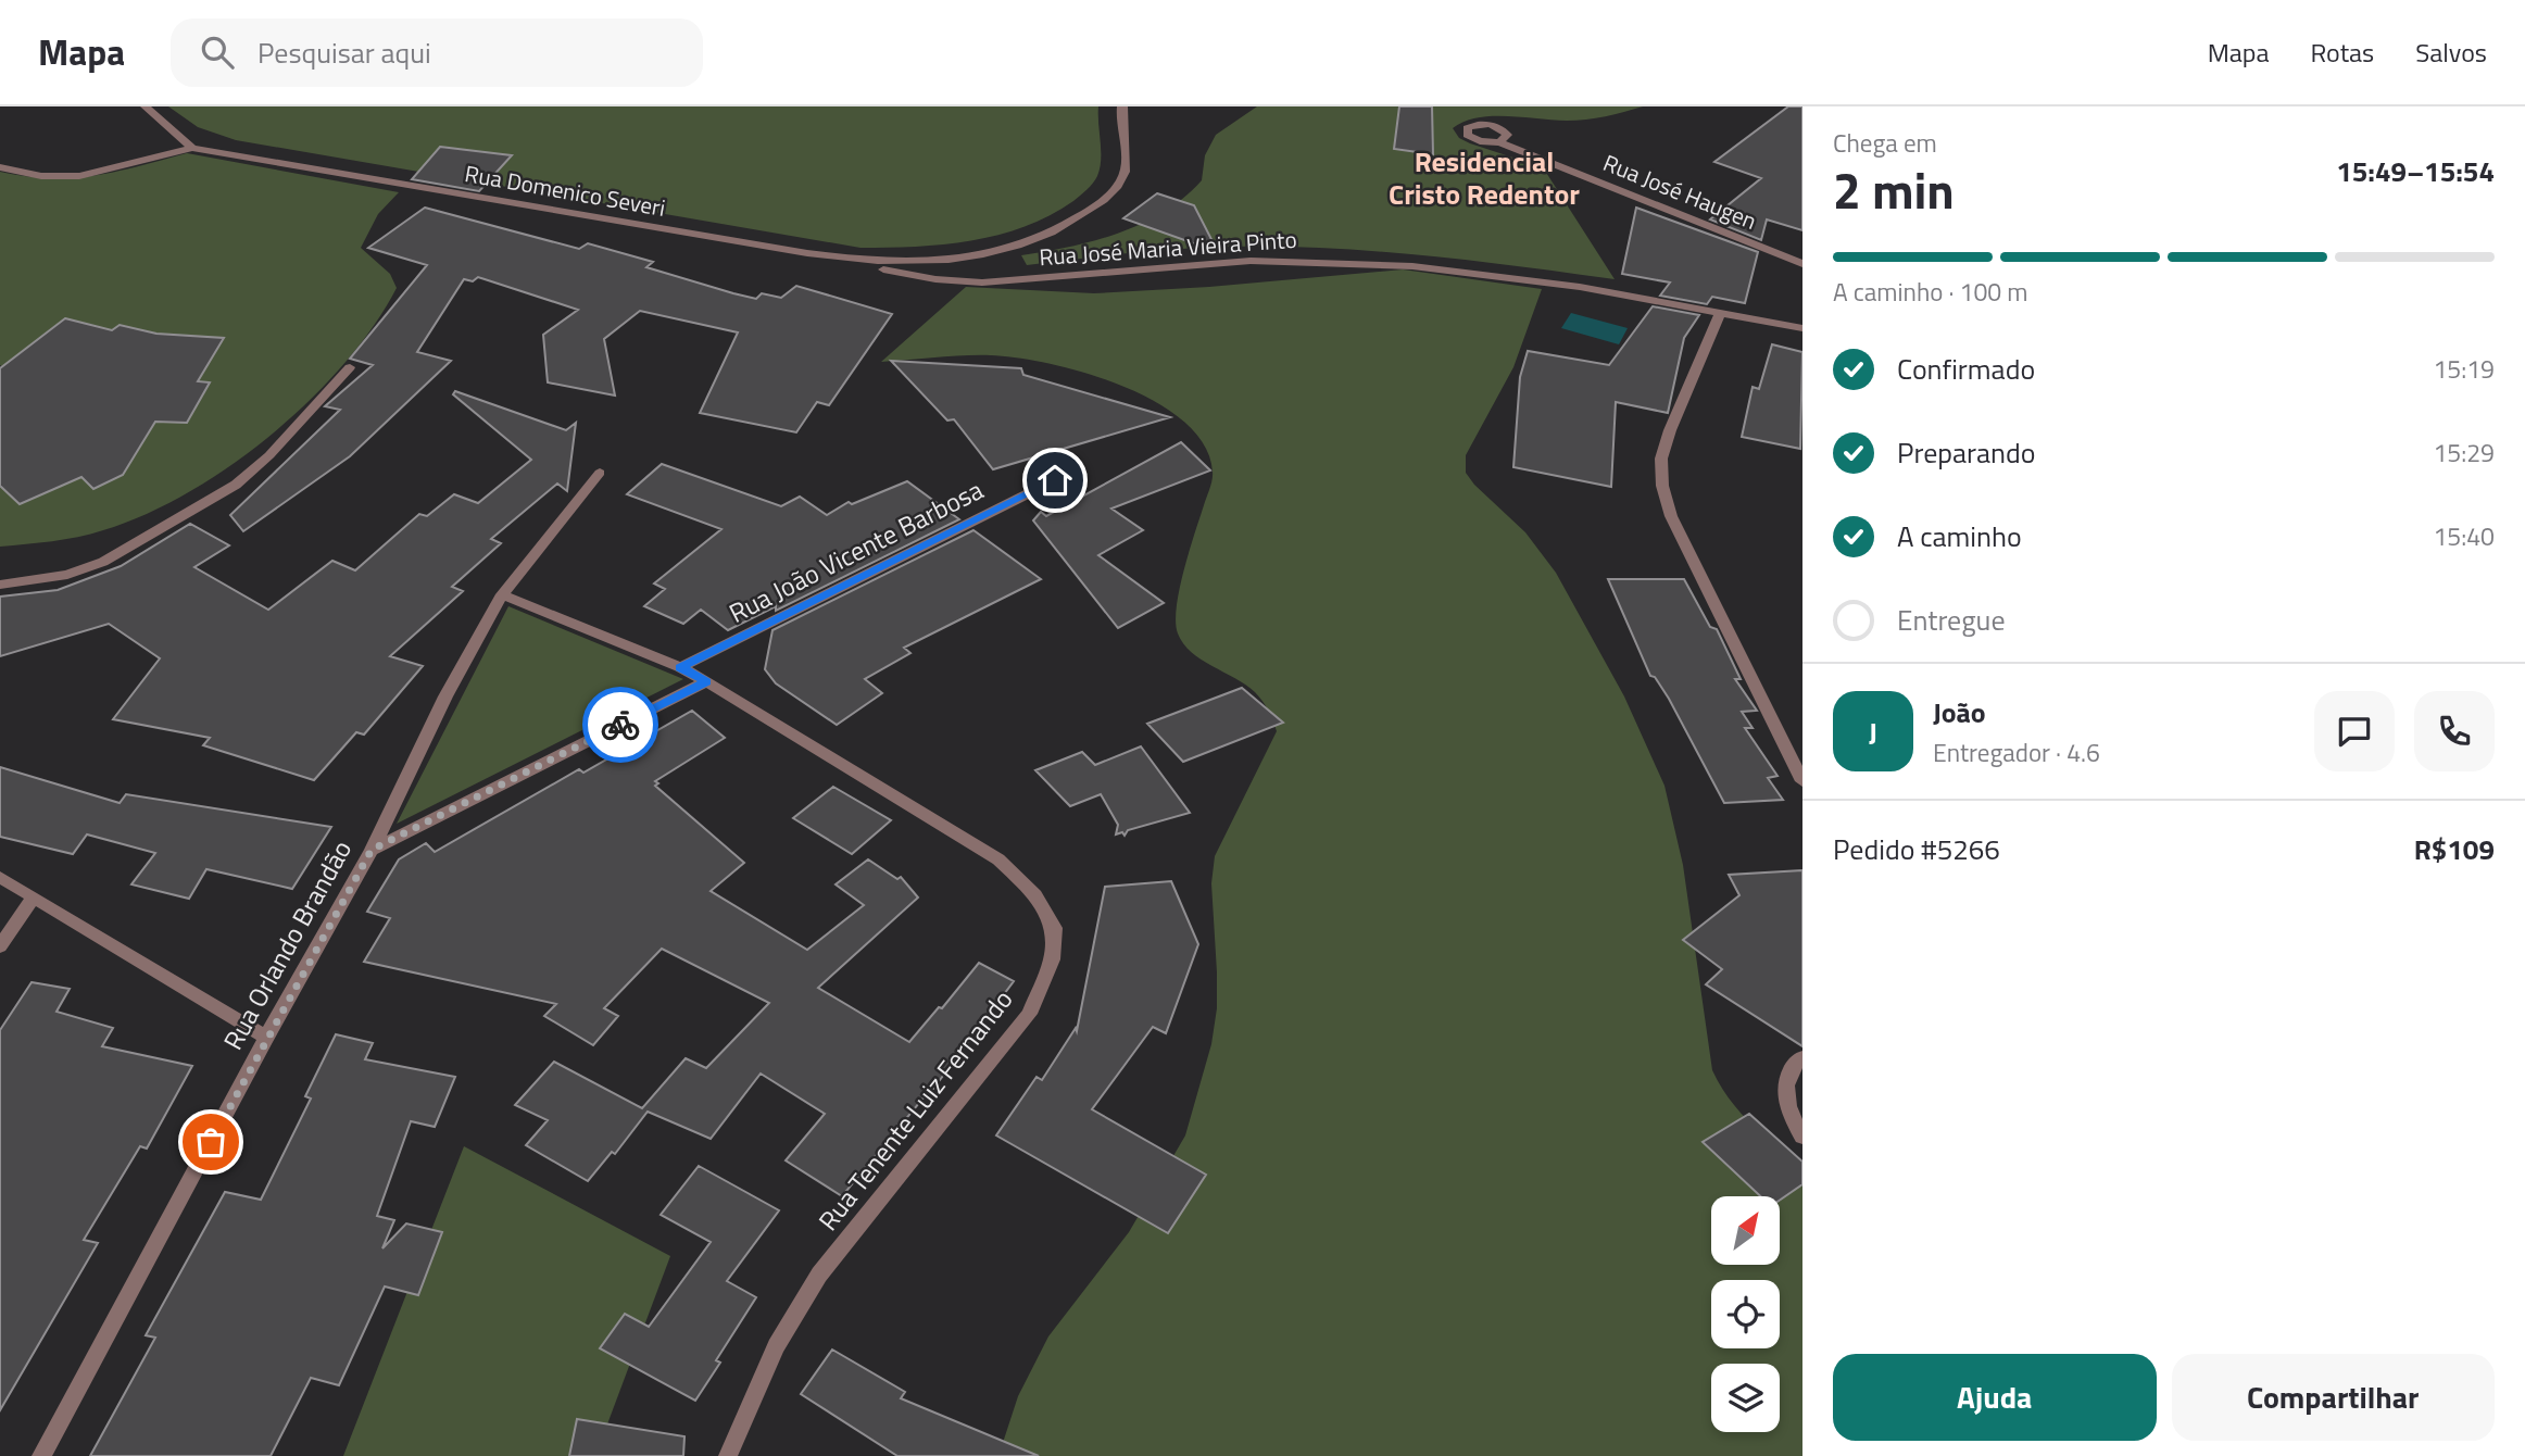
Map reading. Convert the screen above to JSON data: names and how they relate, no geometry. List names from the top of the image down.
{
  "streets": {
    "street": [
      "Rua Domenico Severi",
      "Rua José Haugen",
      "Rua José Maria Vieira Pinto",
      "Rua João Vicente Barbosa",
      "Rua Orlando Brandão",
      "Rua Tenente Luiz Fernando"
    ]
  },
  "crossings": [
    ["Rua Domenico Severi", "Rua José Maria Vieira Pinto"],
    ["Rua João Vicente Barbosa", "Rua Tenente Luiz Fernando"],
    ["Rua Orlando Brandão", "Rua Tenente Luiz Fernando"]
  ],
  "districts": ["Residencial Cristo Redentor"],
  "north": "top right",
  "page": {
    "header": "Mapa",
    "search": "Pesquisar aqui",
    "nav": ["Mapa", "Rotas", "Salvos"],
    "heading": ["2 min", "Chega em", "15:49–15:54"],
    "panel": [
      "João",
      "Entregador · 4.6",
      "Pedido #5266",
      "R$109"
    ],
    "bar": "A caminho · 100 m",
    "list": [
      ["Confirmado", "15:19"],
      ["Preparando", "15:29"],
      ["A caminho", "15:40"],
      "Entregue"
    ],
    "round": "J",
    "buttons": ["Ajuda", "Compartilhar"]
  }
}
